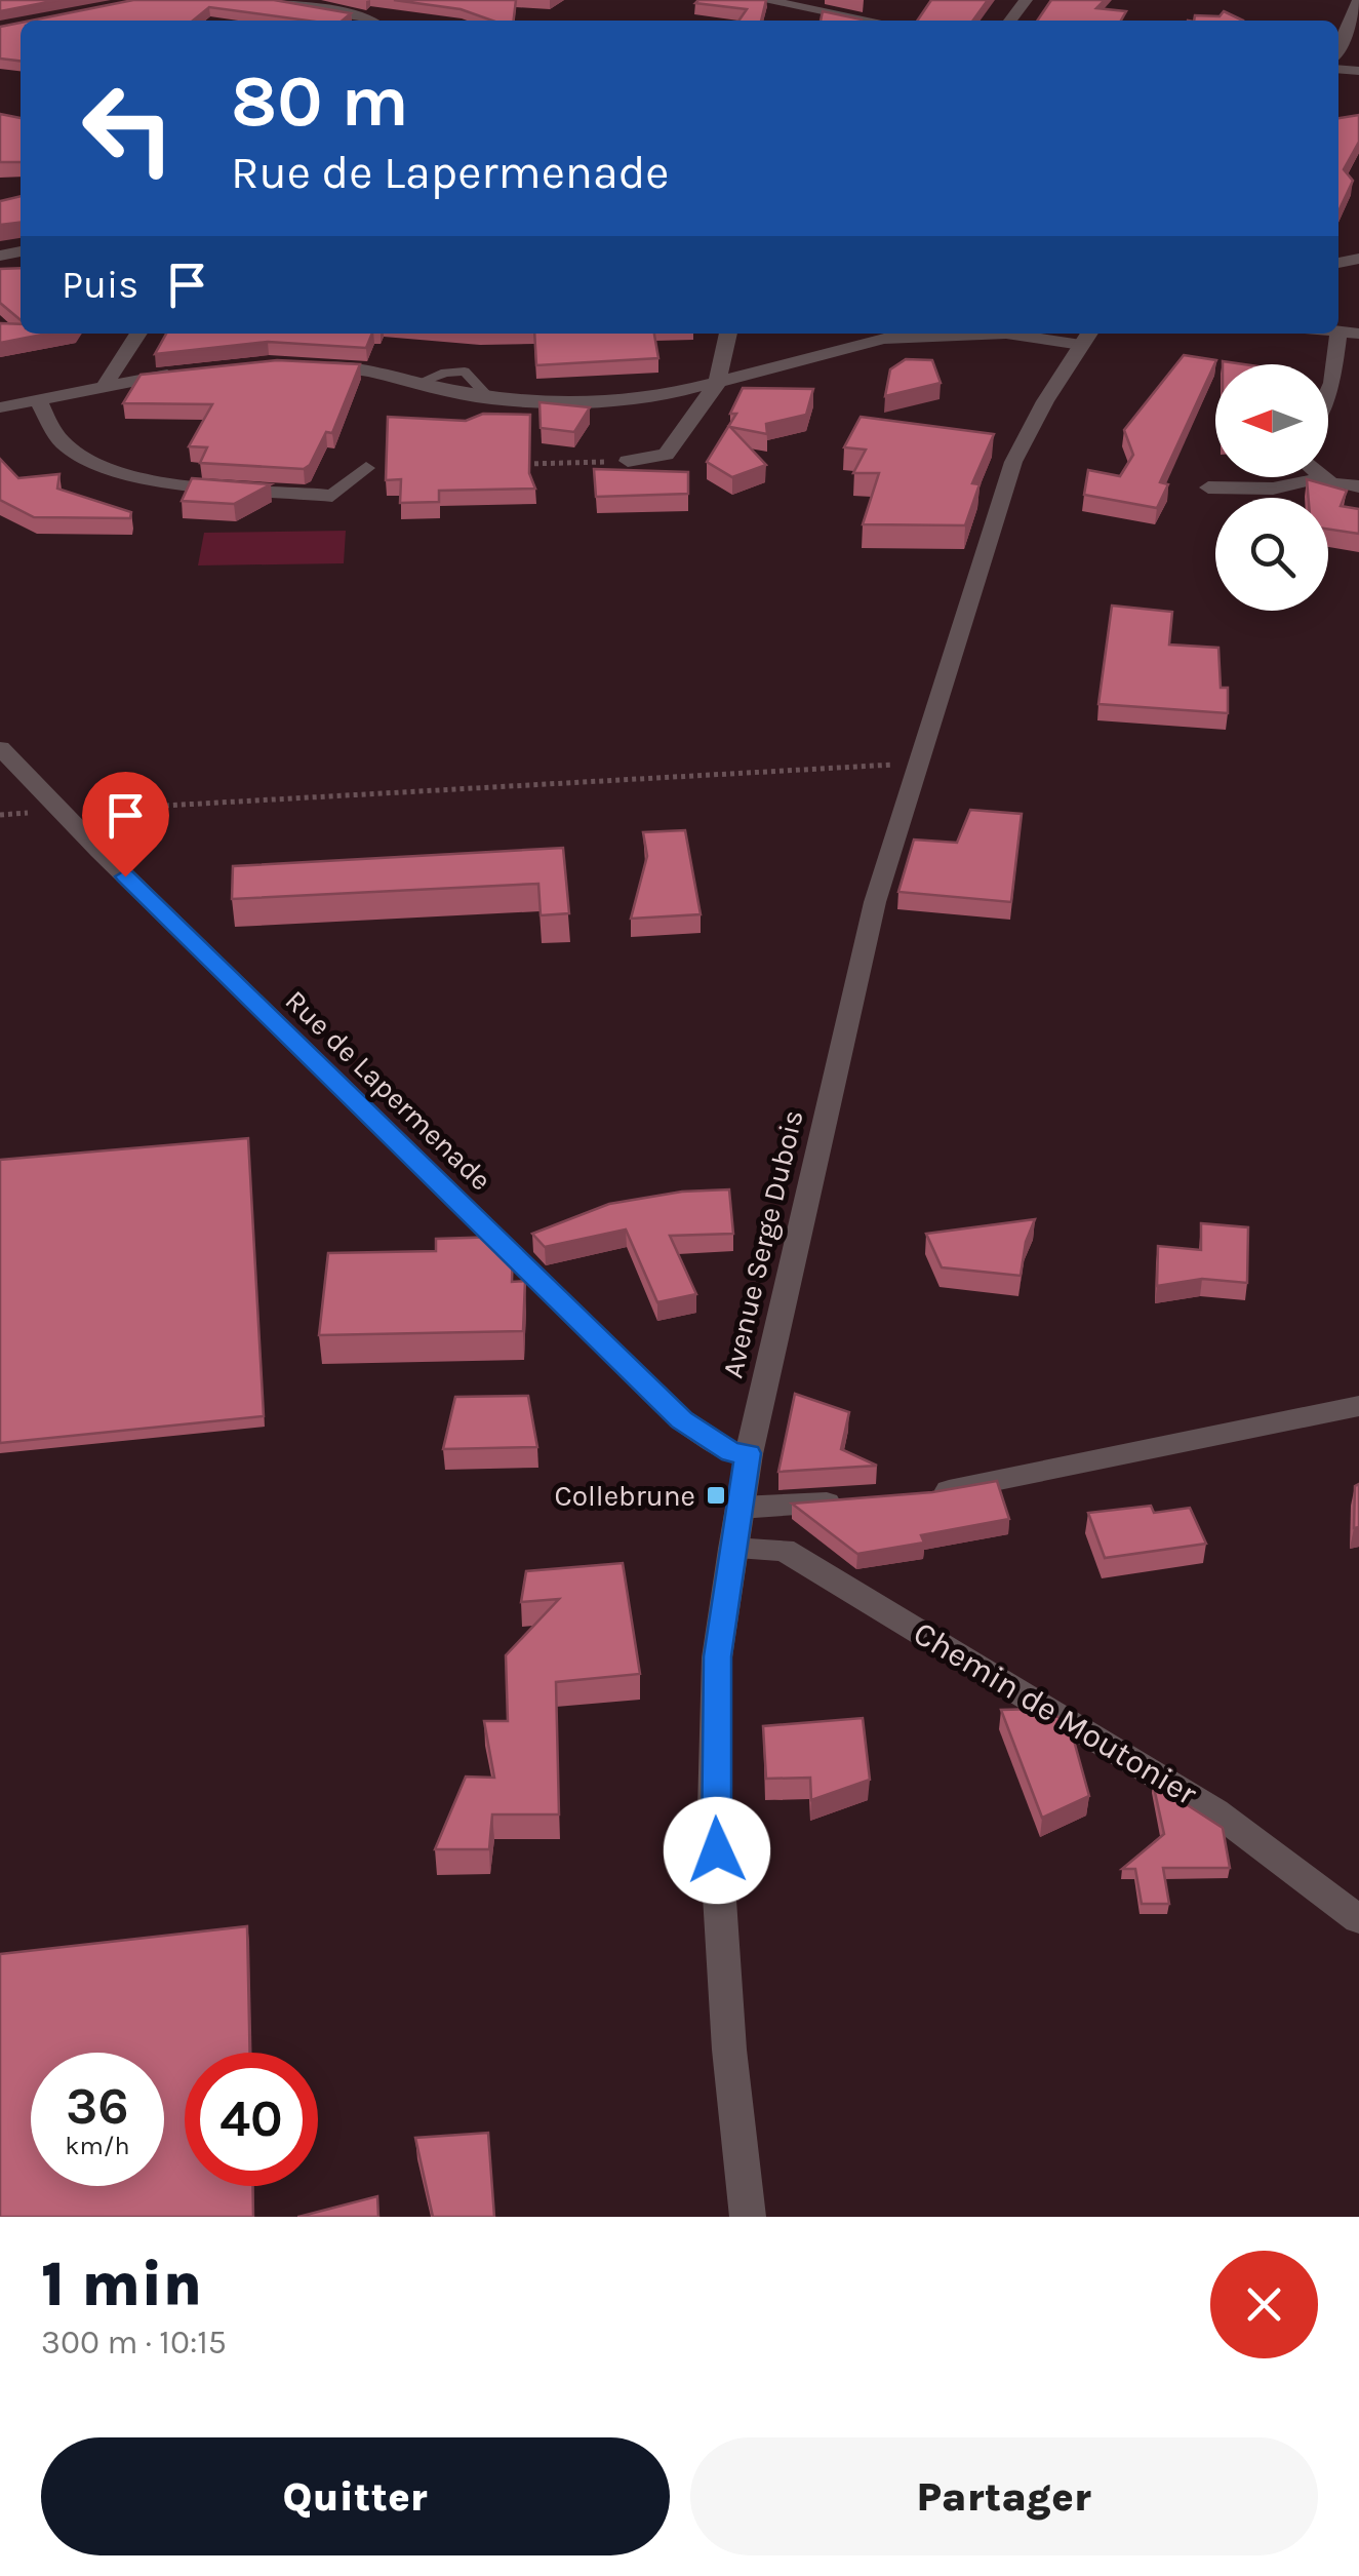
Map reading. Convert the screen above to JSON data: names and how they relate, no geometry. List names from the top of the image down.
{
  "streets": {
    "street": ["Rue de Lapermenade", "Avenue Serge Dubois", "Chemin de Moutonier"]
  },
  "crossings": [
    ["Rue de Lapermenade", "Avenue Serge Dubois"],
    ["Avenue Serge Dubois", "Chemin de Moutonier"]
  ],
  "places": {
    "transit": ["Collebrune"]
  },
  "north": "left",
  "page": {
    "turn": ["80 m", "Rue de Lapermenade"],
    "then": "Puis",
    "speed": "36 km/h",
    "limit": "40",
    "heading": ["1 min", "300 m · 10:15"],
    "buttons": ["Quitter", "Partager"]
  }
}
